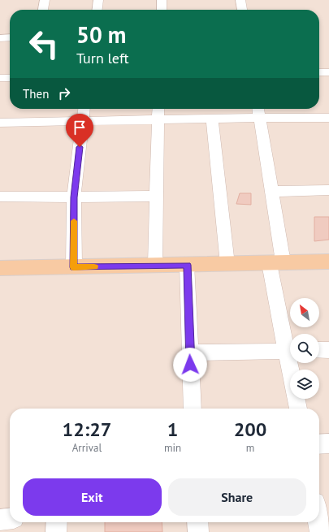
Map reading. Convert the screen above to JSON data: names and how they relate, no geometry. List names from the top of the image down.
{
  "north": "top left",
  "page": {
    "turn": ["50 m", "Turn left"],
    "then": "Then",
    "eta": [
      "12:27",
      "Arrival",
      "1",
      "min",
      "200",
      "m"
    ],
    "buttons": ["Exit", "Share"]
  }
}
